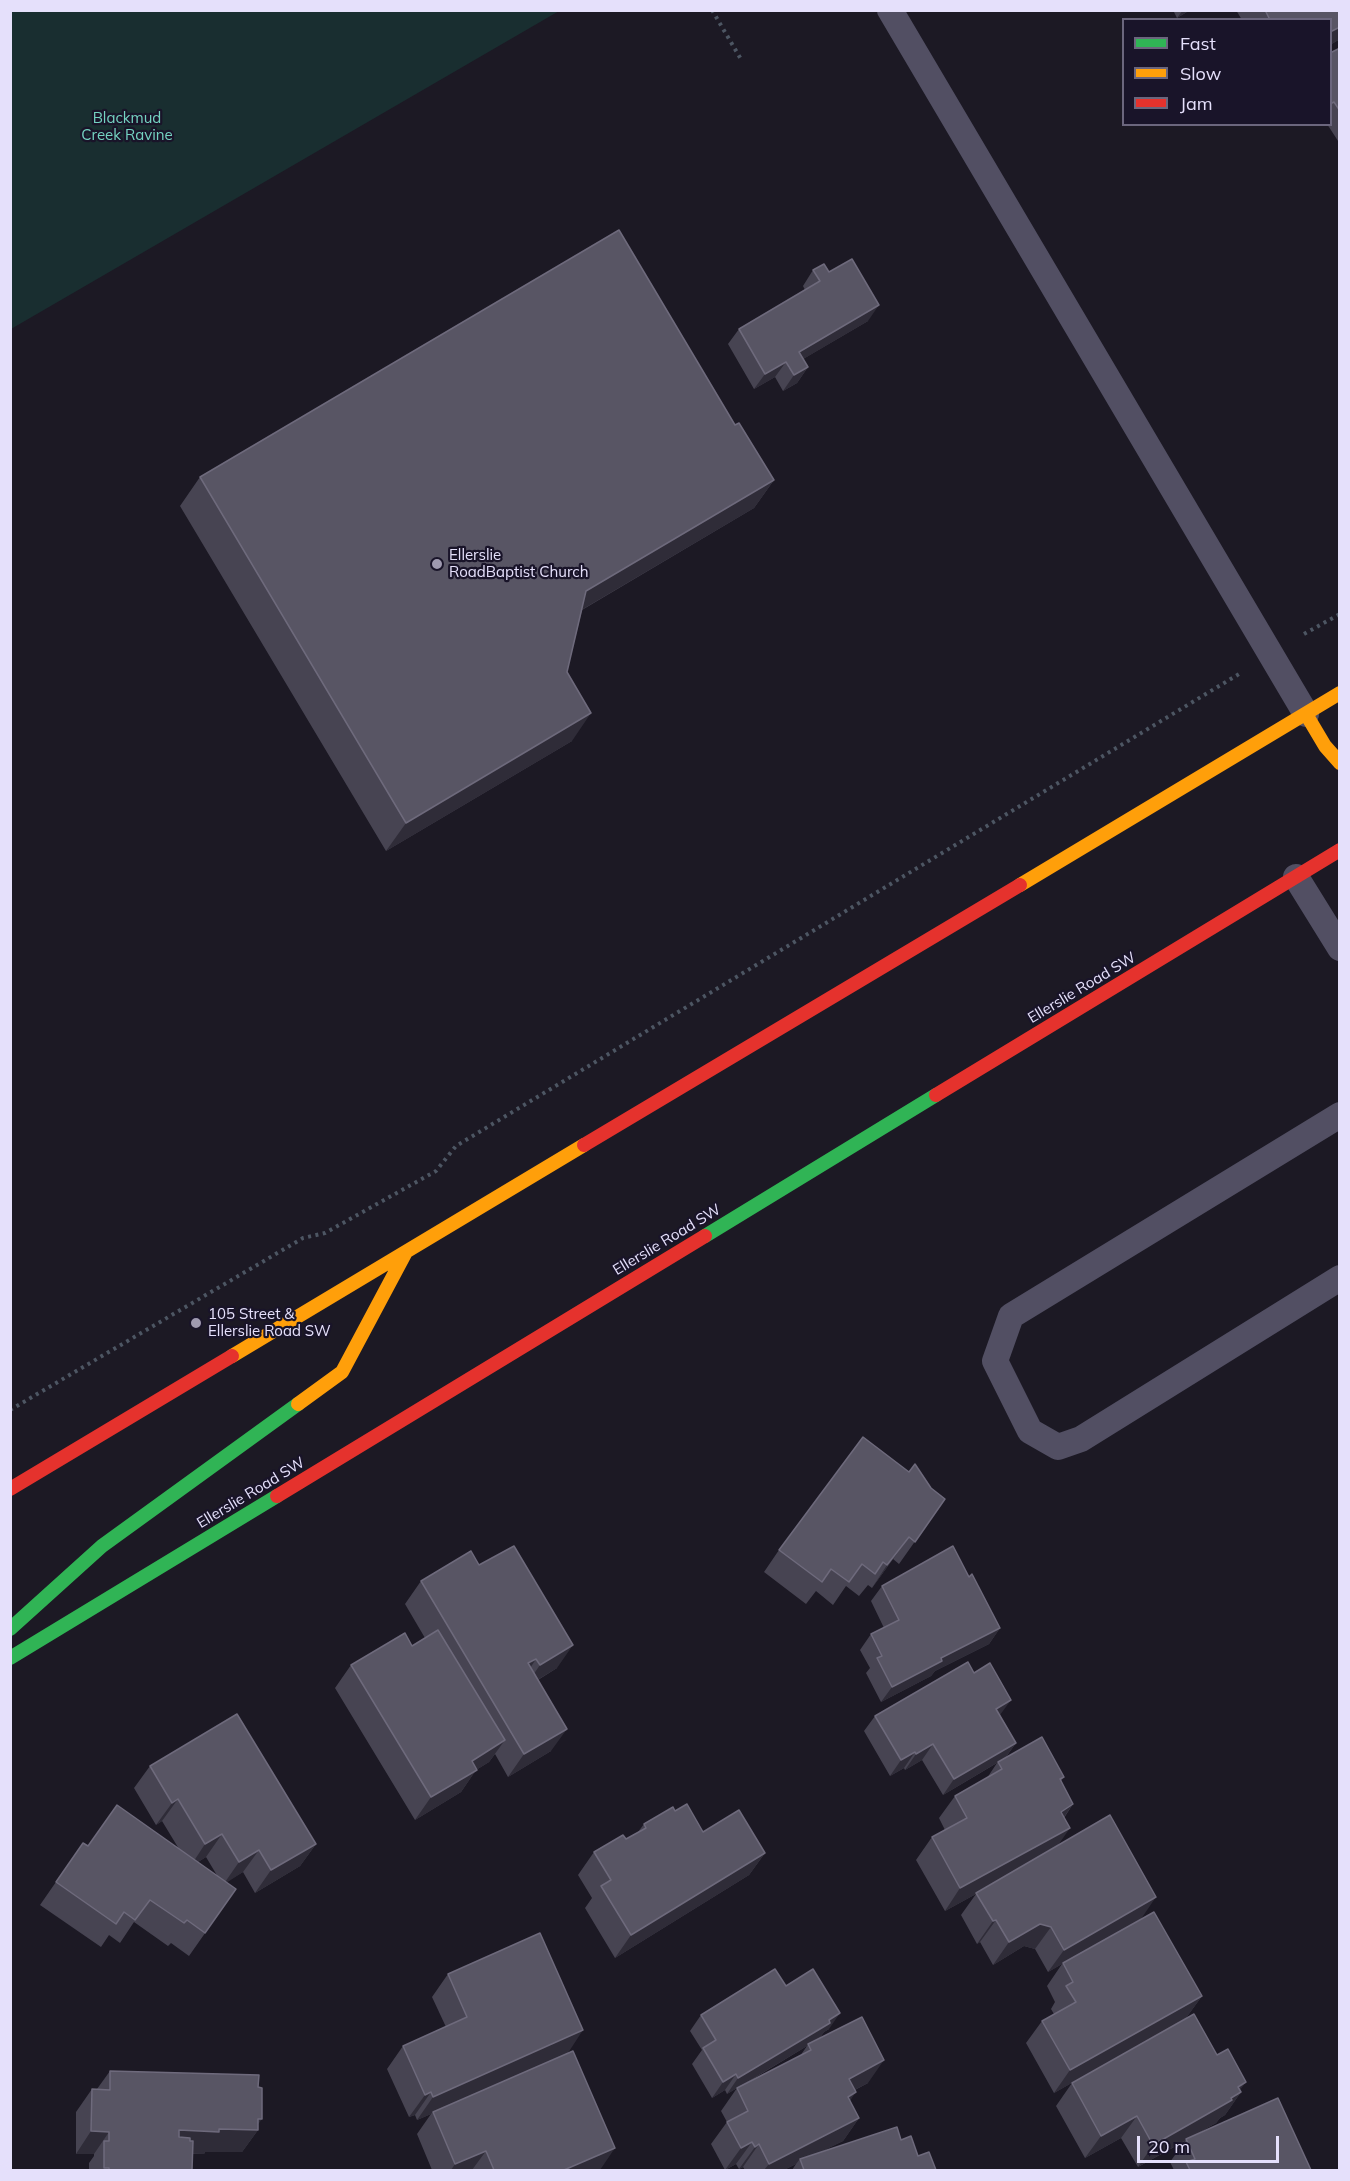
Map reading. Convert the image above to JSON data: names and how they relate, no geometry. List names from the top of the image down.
{
  "streets": {
    "main road": ["Ellerslie Road SW"]
  },
  "parks": ["Blackmud Creek Ravine"],
  "places": ["Ellerslie RoadBaptist Church", "105 Street & Ellerslie Road SW"],
  "legend": ["Fast", "Slow", "Jam"],
  "scale_bar": "20 m"
}
